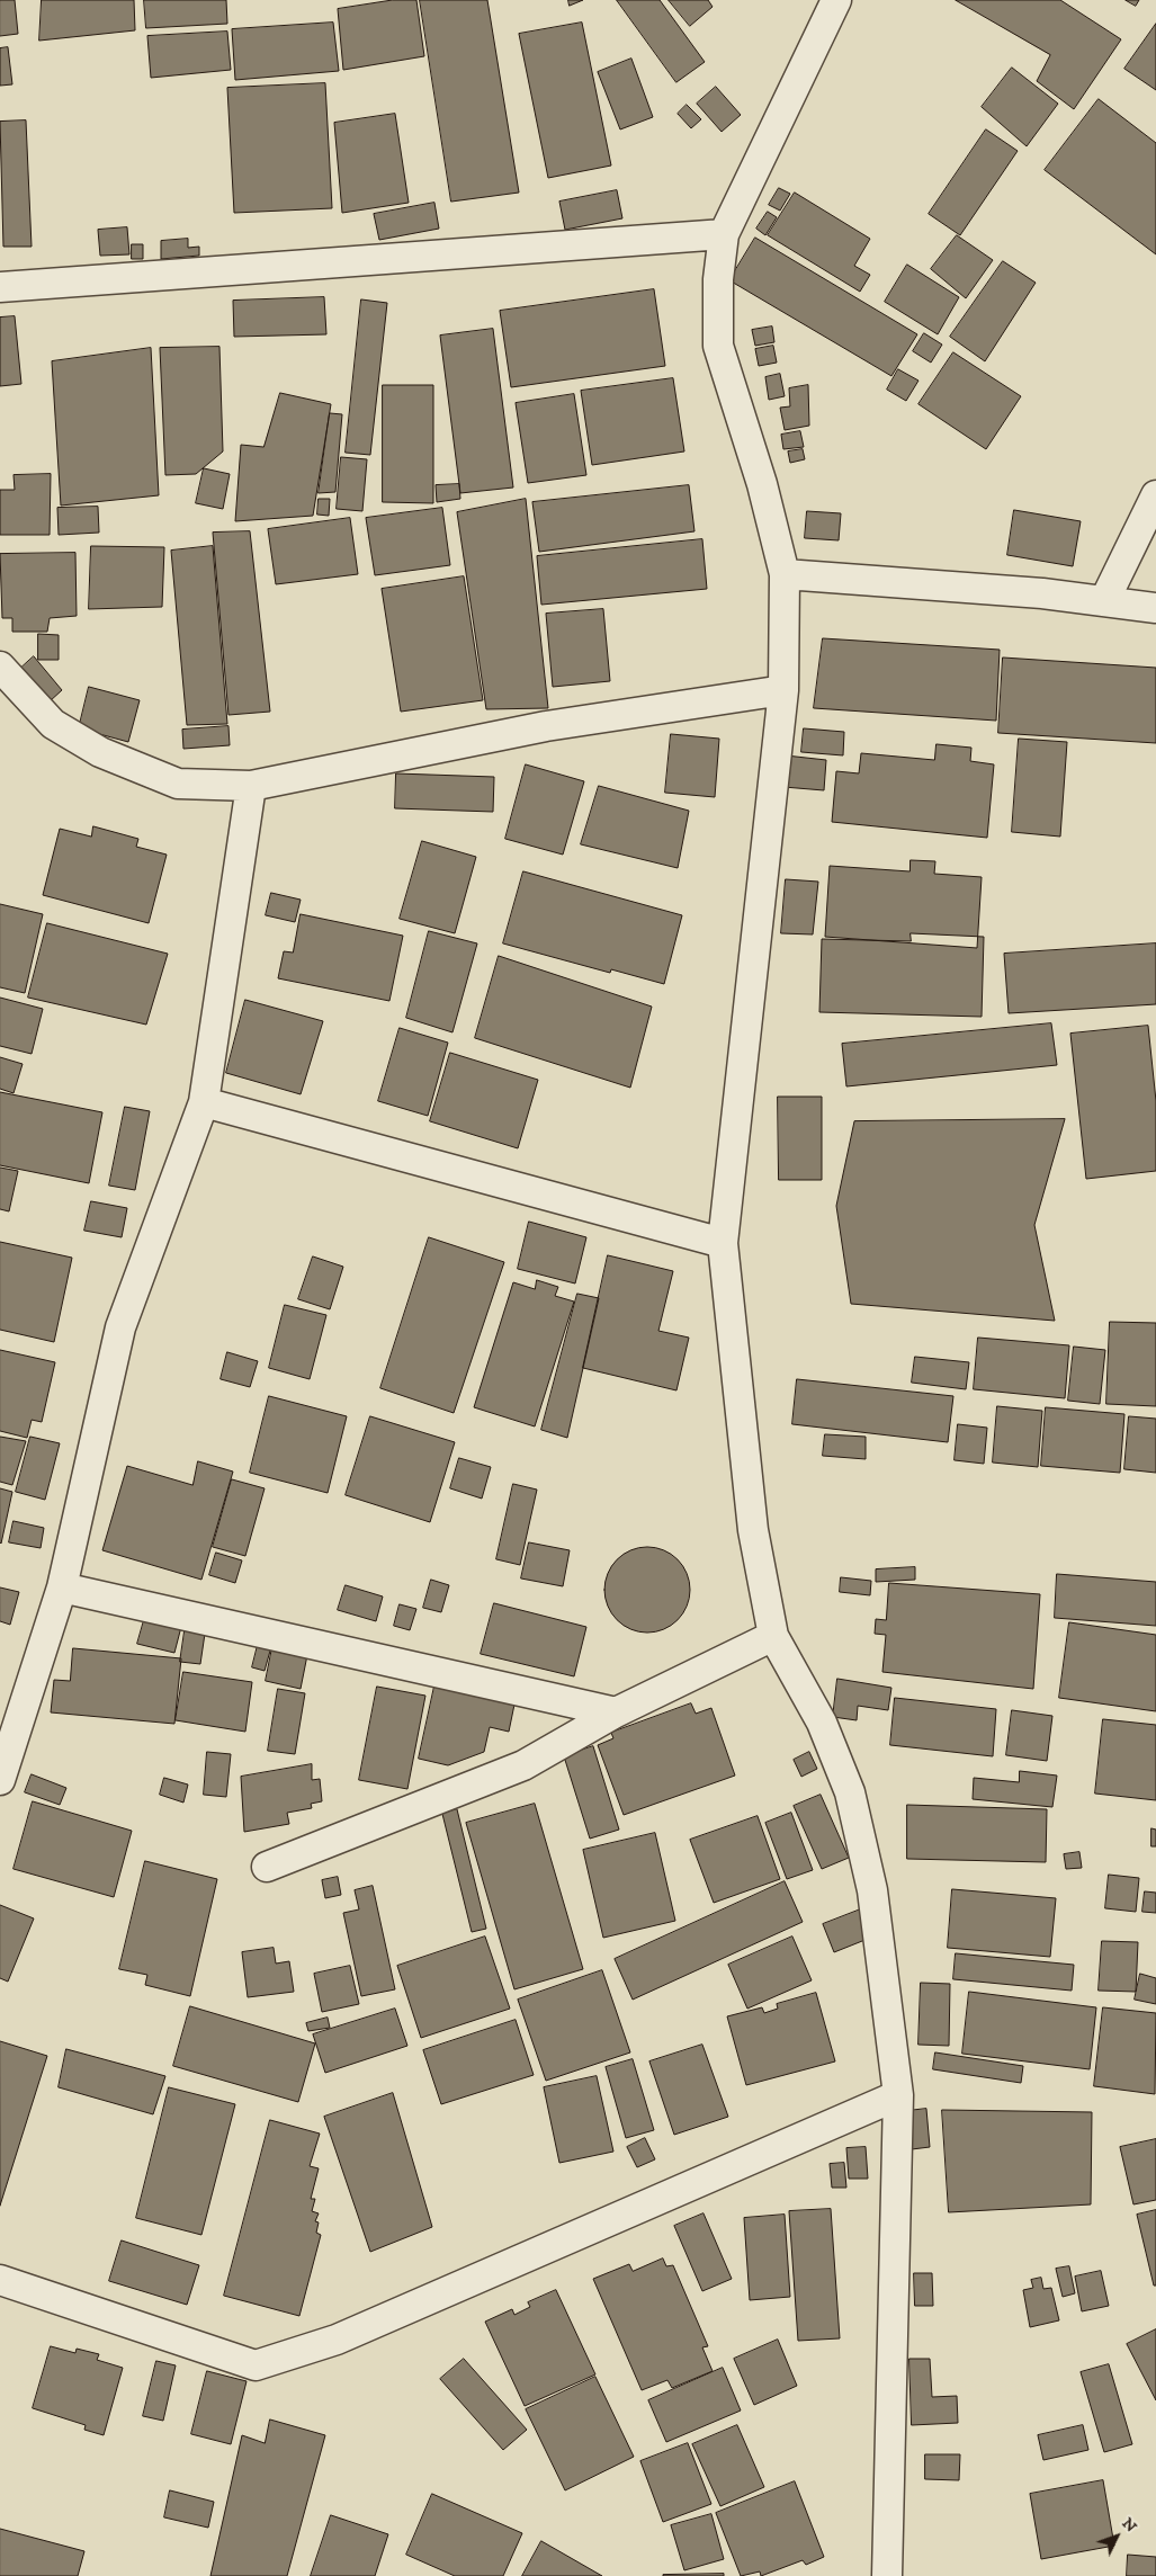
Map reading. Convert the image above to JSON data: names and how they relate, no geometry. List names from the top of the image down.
{
  "north": "top right"
}
